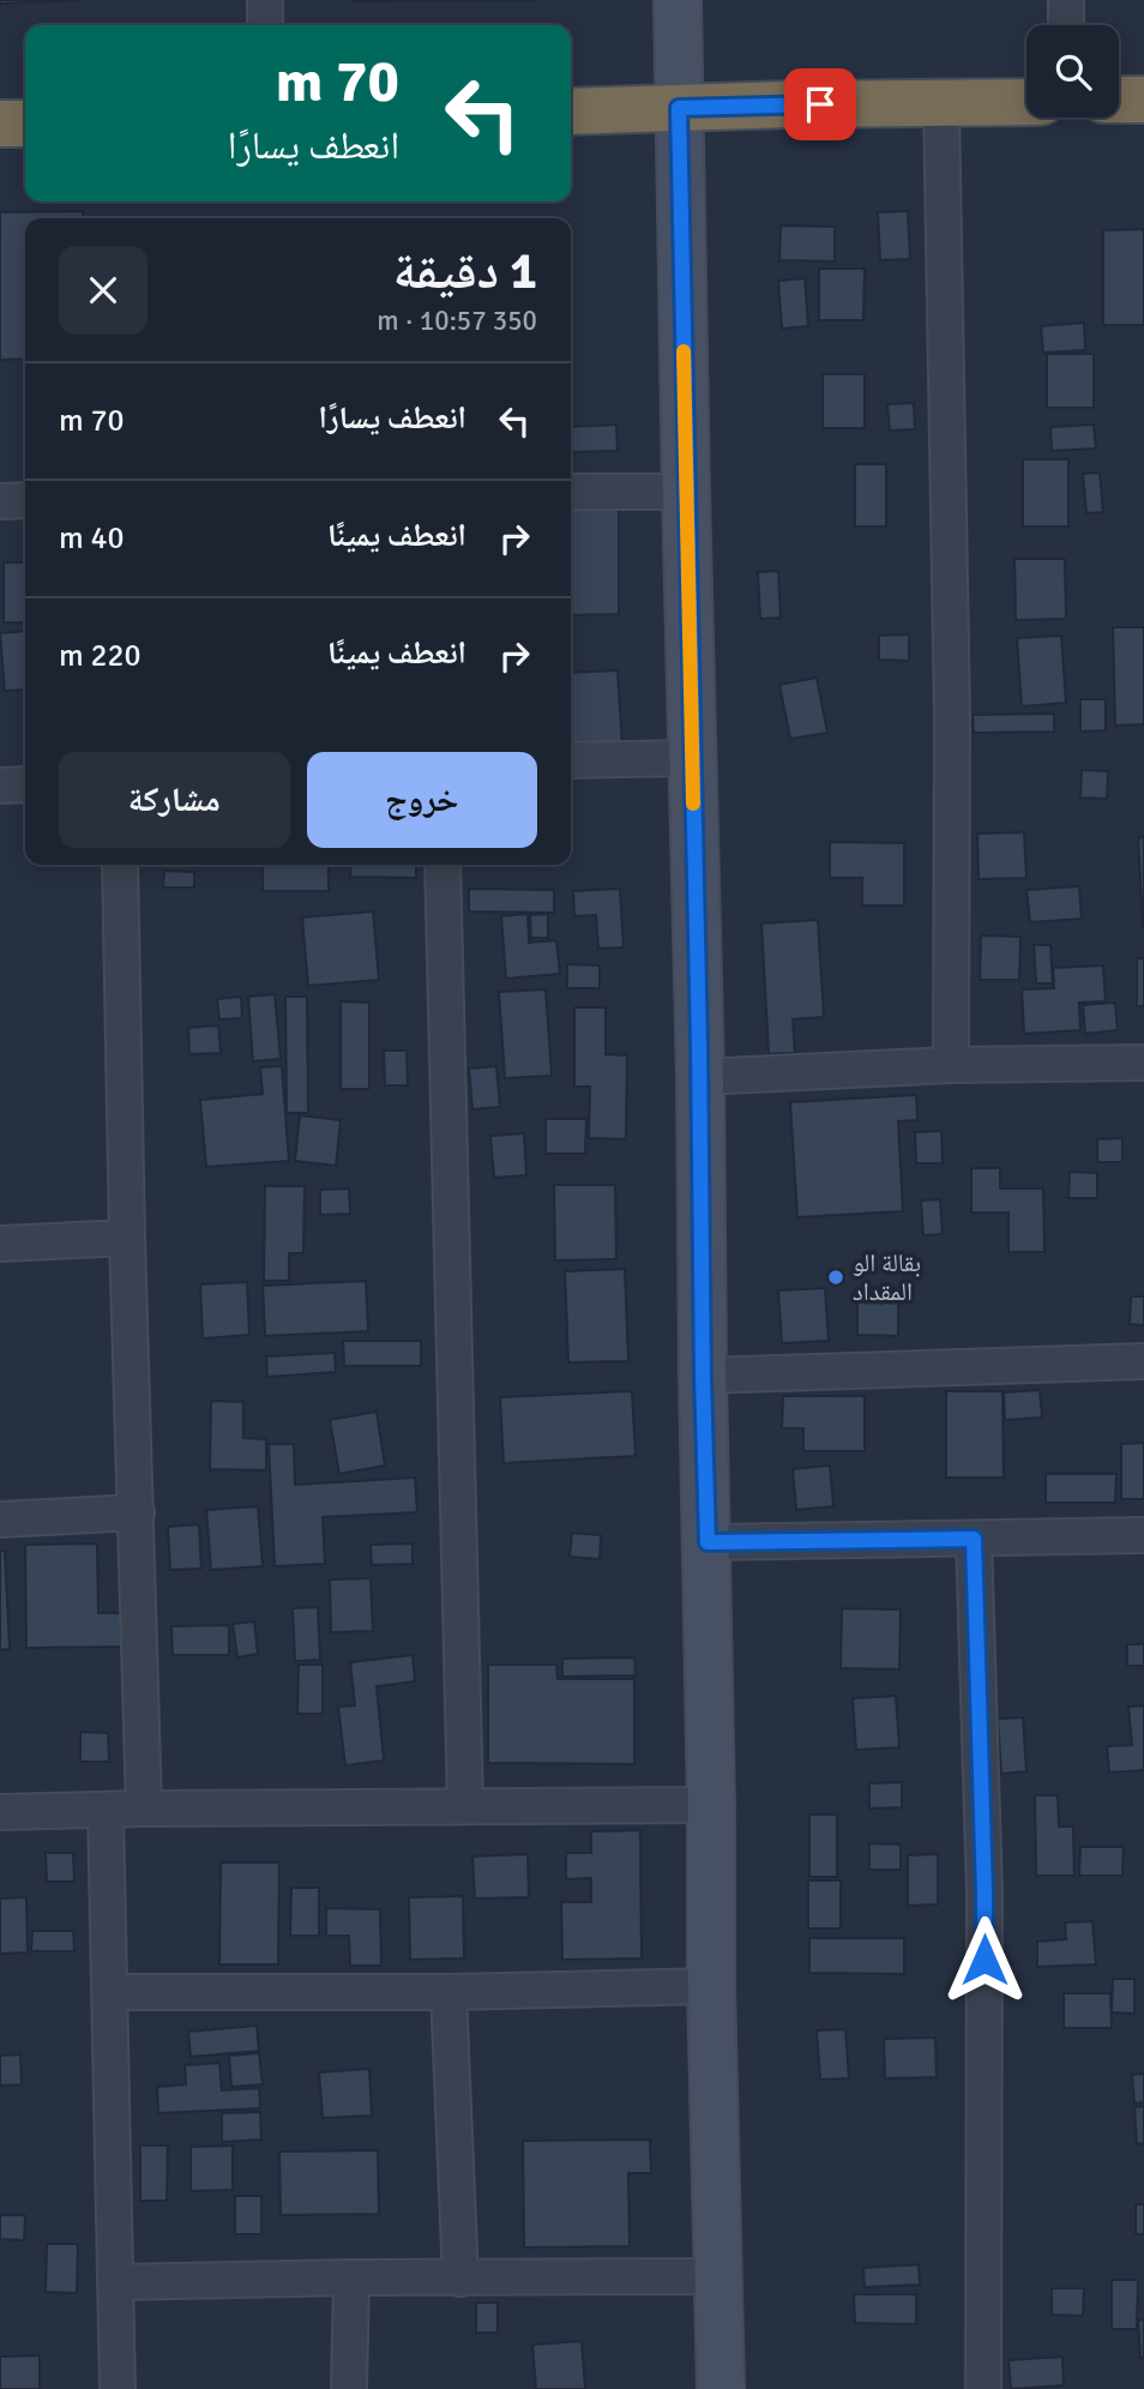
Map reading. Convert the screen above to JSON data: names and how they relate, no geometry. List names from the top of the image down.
{
  "places": ["بقالة الو المقداد"],
  "page": {
    "turn": ["70 m", "انعطف يسارًا"],
    "heading": ["1 دقيقة", "350 m · 10:57"],
    "list": [
      {
        "name": "انعطف يسارًا",
        "value": "70 m"
      },
      {
        "name": "انعطف يمينًا",
        "value": "40 m"
      },
      {
        "name": "انعطف يمينًا",
        "value": "220 m"
      }
    ],
    "buttons": ["خروج", "مشاركة"]
  }
}
